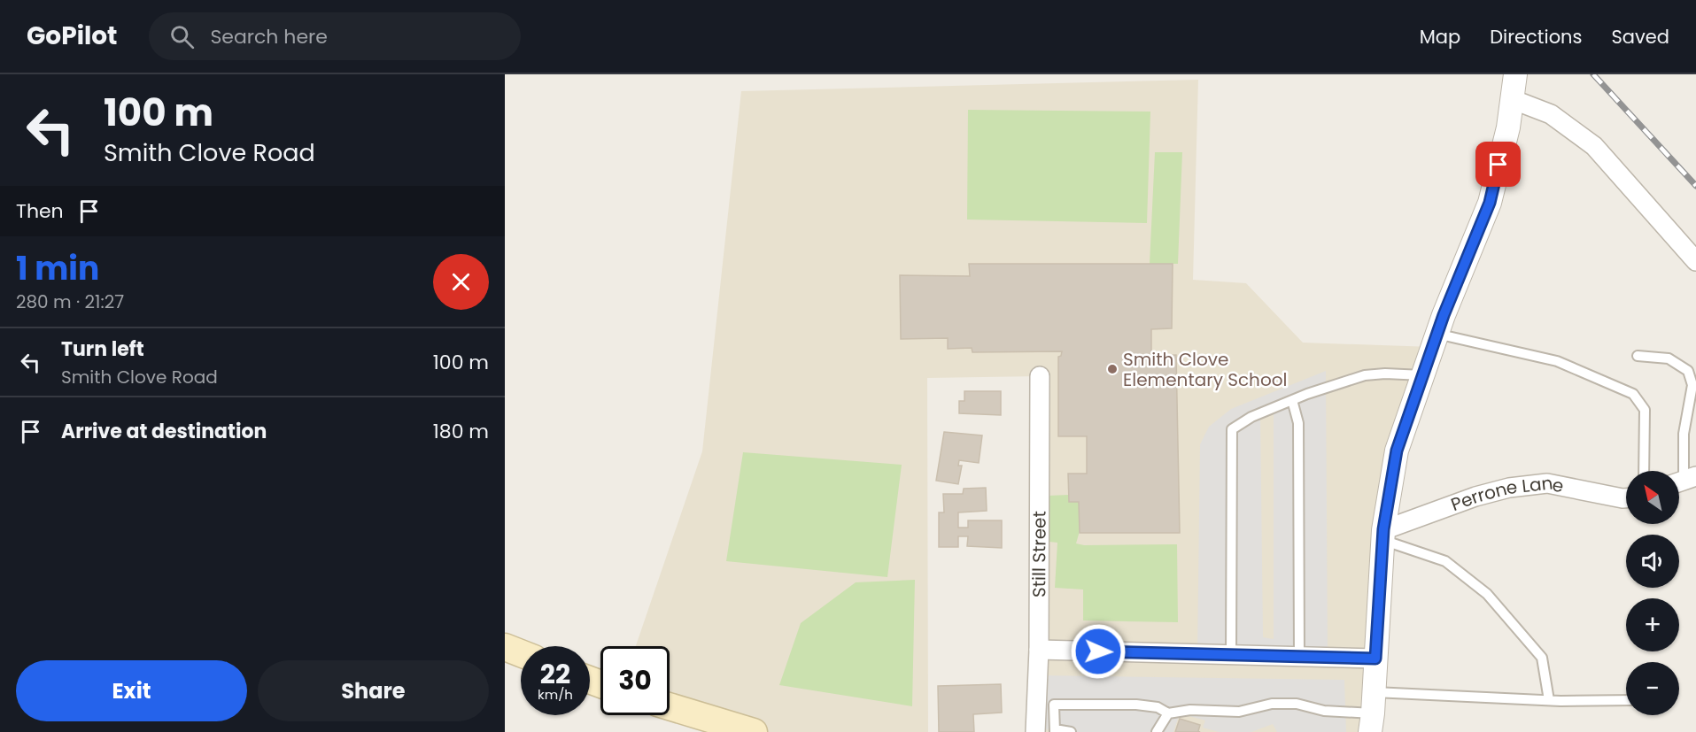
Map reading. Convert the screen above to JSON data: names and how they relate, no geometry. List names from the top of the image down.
{
  "streets": {
    "street": ["Perrone Lane", "Still Street"]
  },
  "places": ["Smith Clove Elementary School"],
  "north": "top left",
  "page": {
    "header": "GoPilot",
    "search": "Search here",
    "nav": ["Map", "Directions", "Saved"],
    "turn": ["100 m", "Smith Clove Road"],
    "then": "Then",
    "heading": ["1 min", "280 m · 21:27"],
    "list": [
      {
        "name": "Turn left",
        "note": "Smith Clove Road",
        "value": "100 m"
      },
      {
        "name": "Arrive at destination",
        "value": "180 m"
      }
    ],
    "map_buttons": ["+", "−"],
    "speed": "22 km/h",
    "limit": "30",
    "buttons": ["Exit", "Share"]
  }
}
